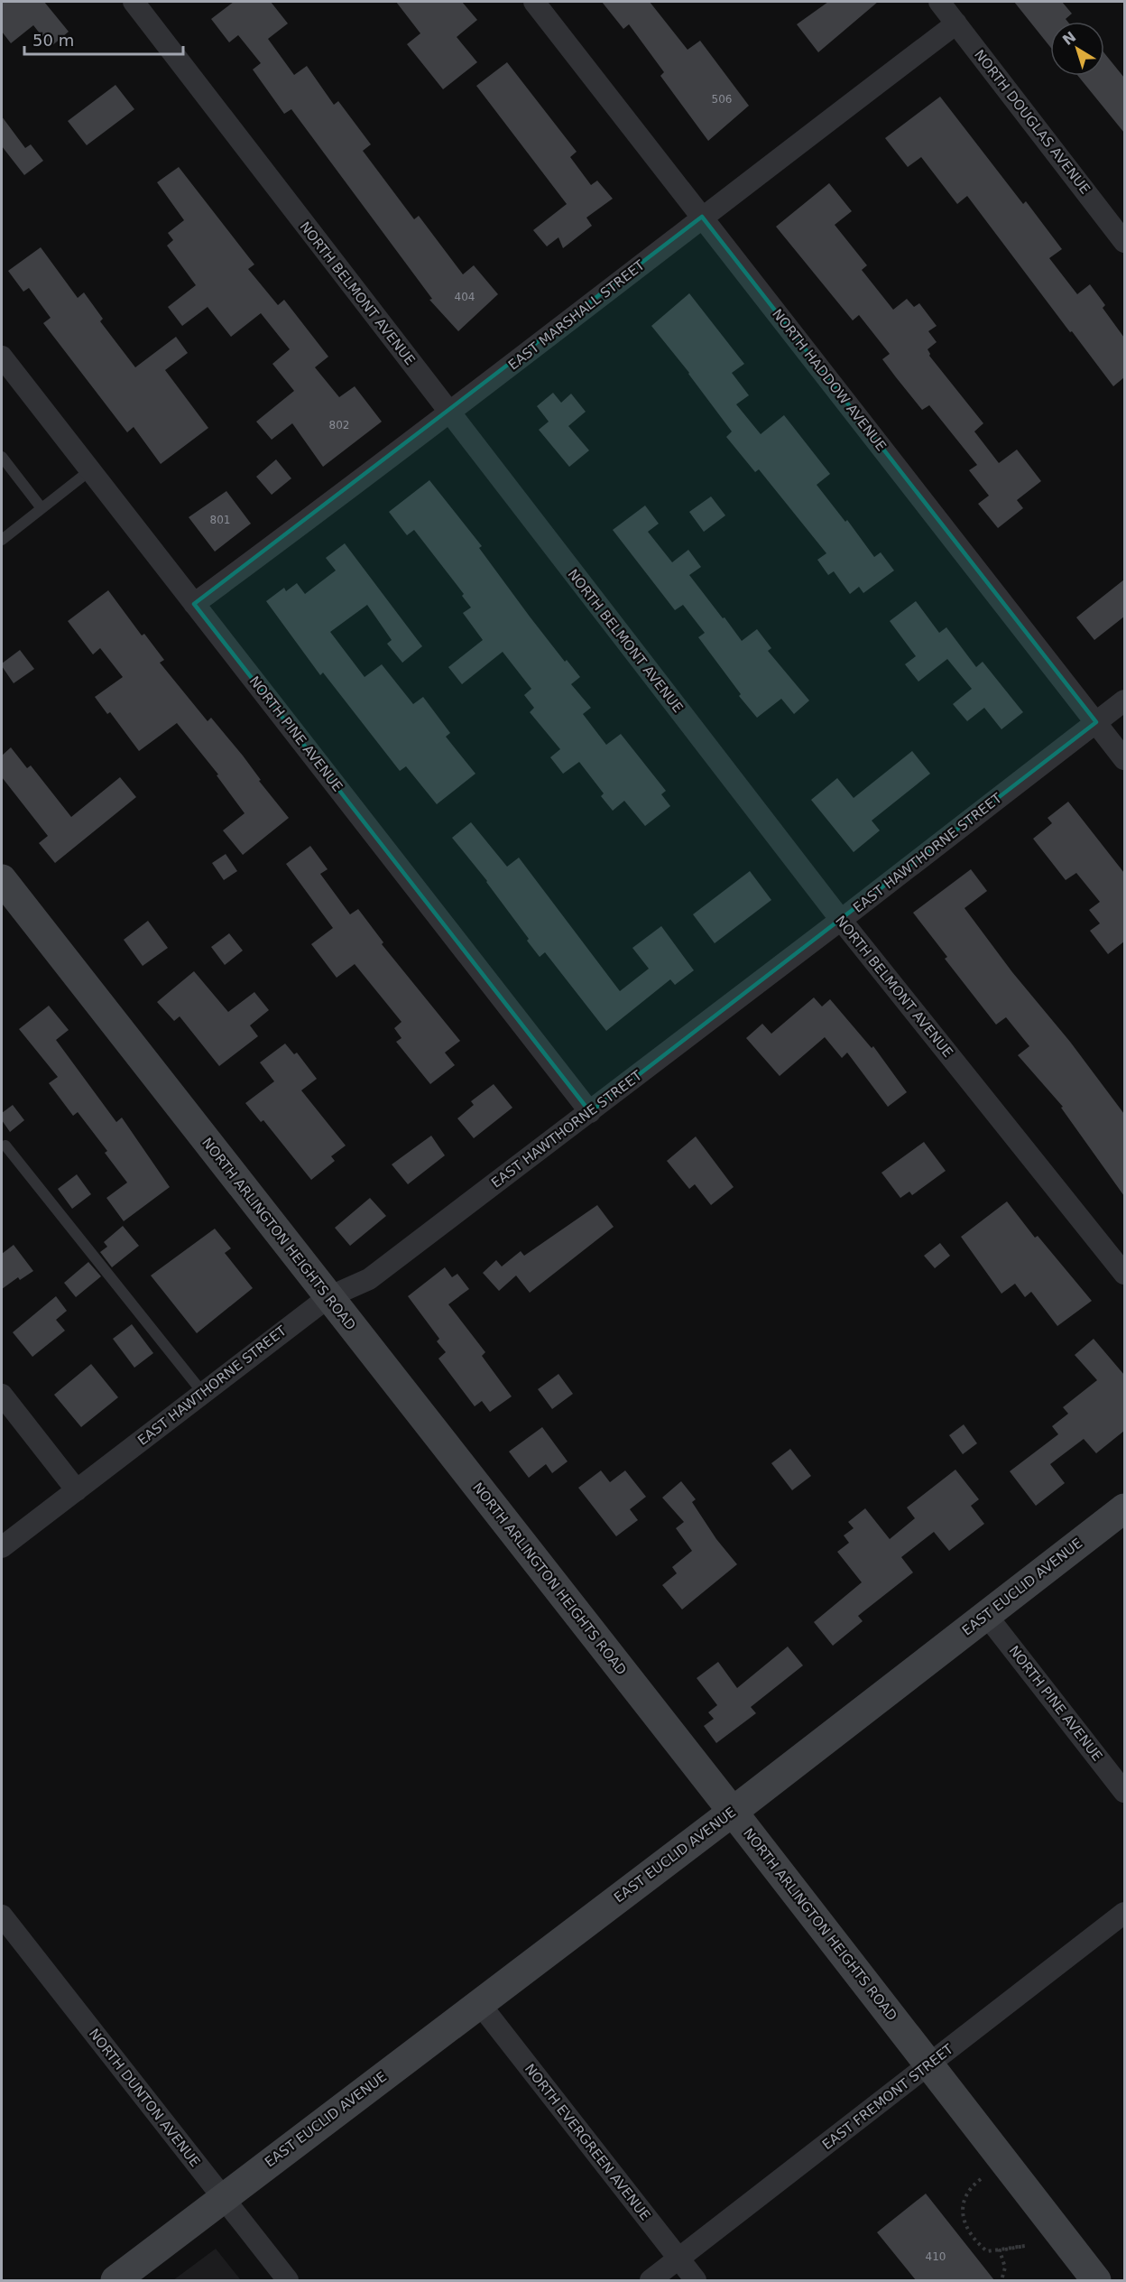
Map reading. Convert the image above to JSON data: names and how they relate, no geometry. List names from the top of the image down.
{
  "streets": {
    "main road": ["NORTH ARLINGTON HEIGHTS ROAD", "EAST EUCLID AVENUE"],
    "street": [
      "NORTH DOUGLAS AVENUE",
      "NORTH BELMONT AVENUE",
      "EAST MARSHALL STREET",
      "NORTH HADDOW AVENUE",
      "NORTH PINE AVENUE",
      "EAST HAWTHORNE STREET",
      "EAST FREMONT STREET",
      "NORTH DUNTON AVENUE",
      "NORTH EVERGREEN AVENUE"
    ]
  },
  "crossings": [
    ["NORTH DOUGLAS AVENUE", "EAST MARSHALL STREET"],
    ["NORTH BELMONT AVENUE", "EAST MARSHALL STREET"],
    ["NORTH BELMONT AVENUE", "EAST HAWTHORNE STREET"],
    ["EAST MARSHALL STREET", "NORTH HADDOW AVENUE"],
    ["EAST MARSHALL STREET", "NORTH PINE AVENUE"],
    ["NORTH HADDOW AVENUE", "EAST HAWTHORNE STREET"],
    ["NORTH PINE AVENUE", "EAST HAWTHORNE STREET"],
    ["NORTH PINE AVENUE", "EAST EUCLID AVENUE"],
    ["EAST HAWTHORNE STREET", "NORTH ARLINGTON HEIGHTS ROAD"],
    ["NORTH ARLINGTON HEIGHTS ROAD", "EAST EUCLID AVENUE"],
    ["NORTH ARLINGTON HEIGHTS ROAD", "EAST FREMONT STREET"],
    ["EAST EUCLID AVENUE", "NORTH DUNTON AVENUE"],
    ["EAST EUCLID AVENUE", "NORTH EVERGREEN AVENUE"],
    ["EAST FREMONT STREET", "NORTH EVERGREEN AVENUE"]
  ],
  "house_numbers": [
    "506",
    "404",
    "802",
    "801",
    "410"
  ],
  "scale_bar": "50 m",
  "north": "top left"
}
